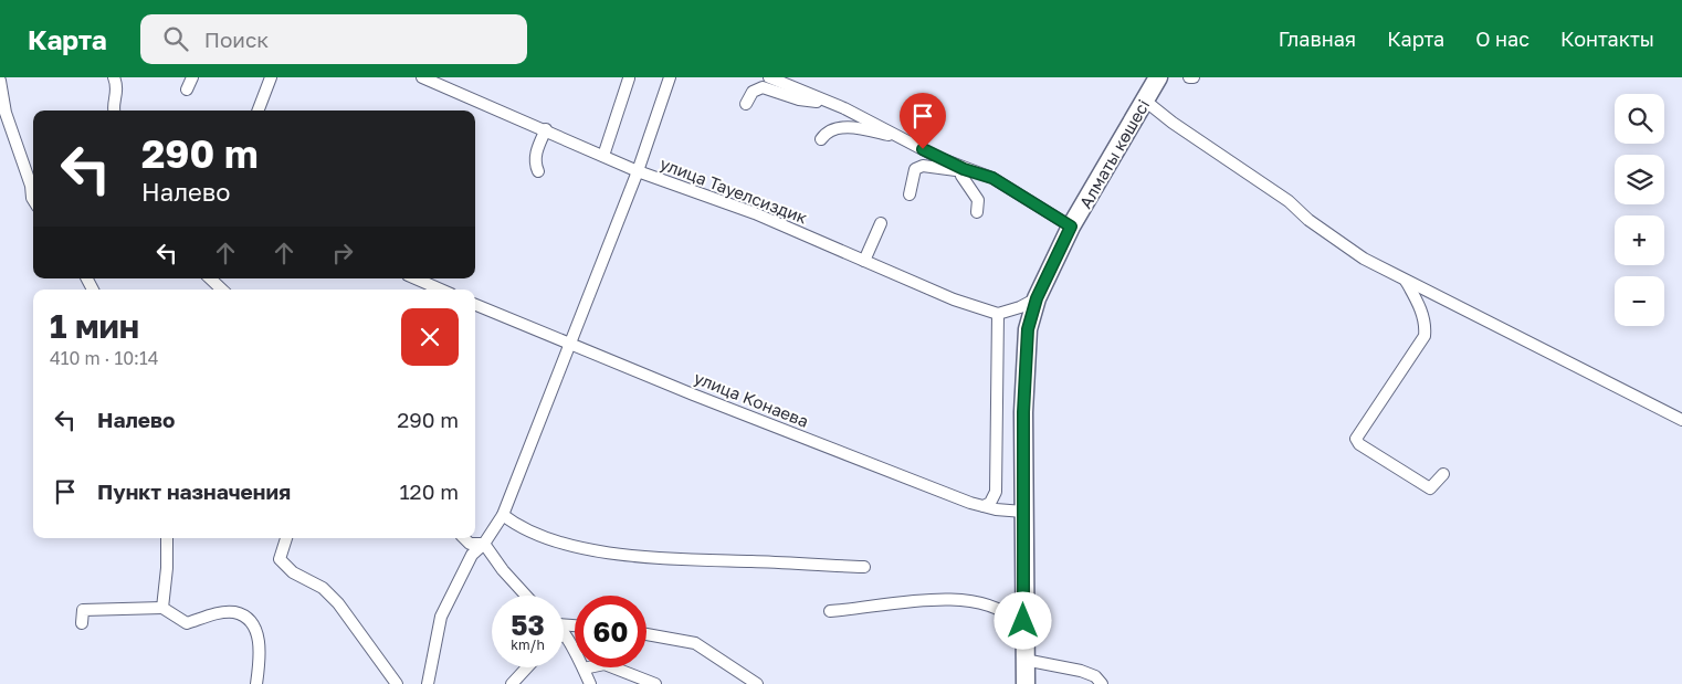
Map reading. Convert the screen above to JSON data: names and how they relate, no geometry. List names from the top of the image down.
{
  "streets": {
    "main road": ["Алматы көшесі"],
    "street": ["улица Тауелсиздик", "улица Конаева"]
  },
  "crossings": [
    ["Алматы көшесі", "улица Конаева"]
  ],
  "page": {
    "header": "Карта",
    "search": "Поиск",
    "nav": [
      "Главная",
      "Карта",
      "О нас",
      "Контакты"
    ],
    "map_buttons": ["+", "−"],
    "turn": ["290 m", "Налево"],
    "heading": ["1 мин", "410 m · 10:14"],
    "list": [
      {
        "name": "Налево",
        "value": "290 m"
      },
      {
        "name": "Пункт назначения",
        "value": "120 m"
      }
    ],
    "speed": "53 km/h",
    "limit": "60"
  }
}
